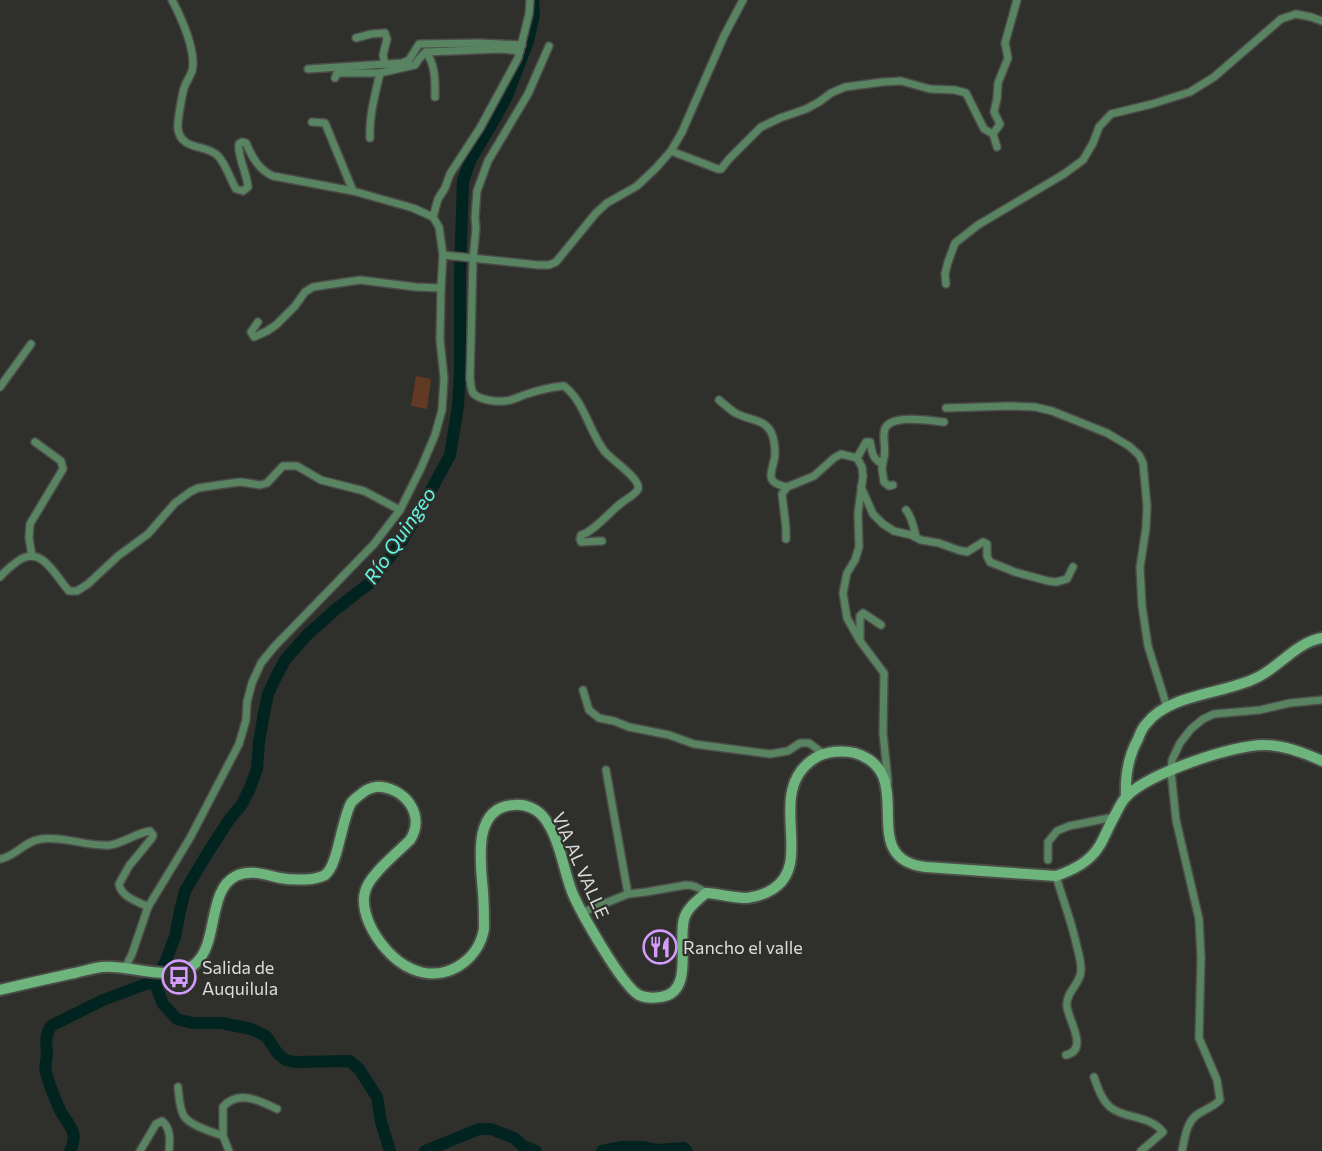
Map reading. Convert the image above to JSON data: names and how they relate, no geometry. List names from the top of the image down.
{
  "streets": {
    "main road": ["VIA AL VALLE"]
  },
  "water": ["Río Quingeo"],
  "places": {
    "restaurant": ["Rancho el valle"],
    "bus stop": ["Salida de Auquilula"]
  }
}
